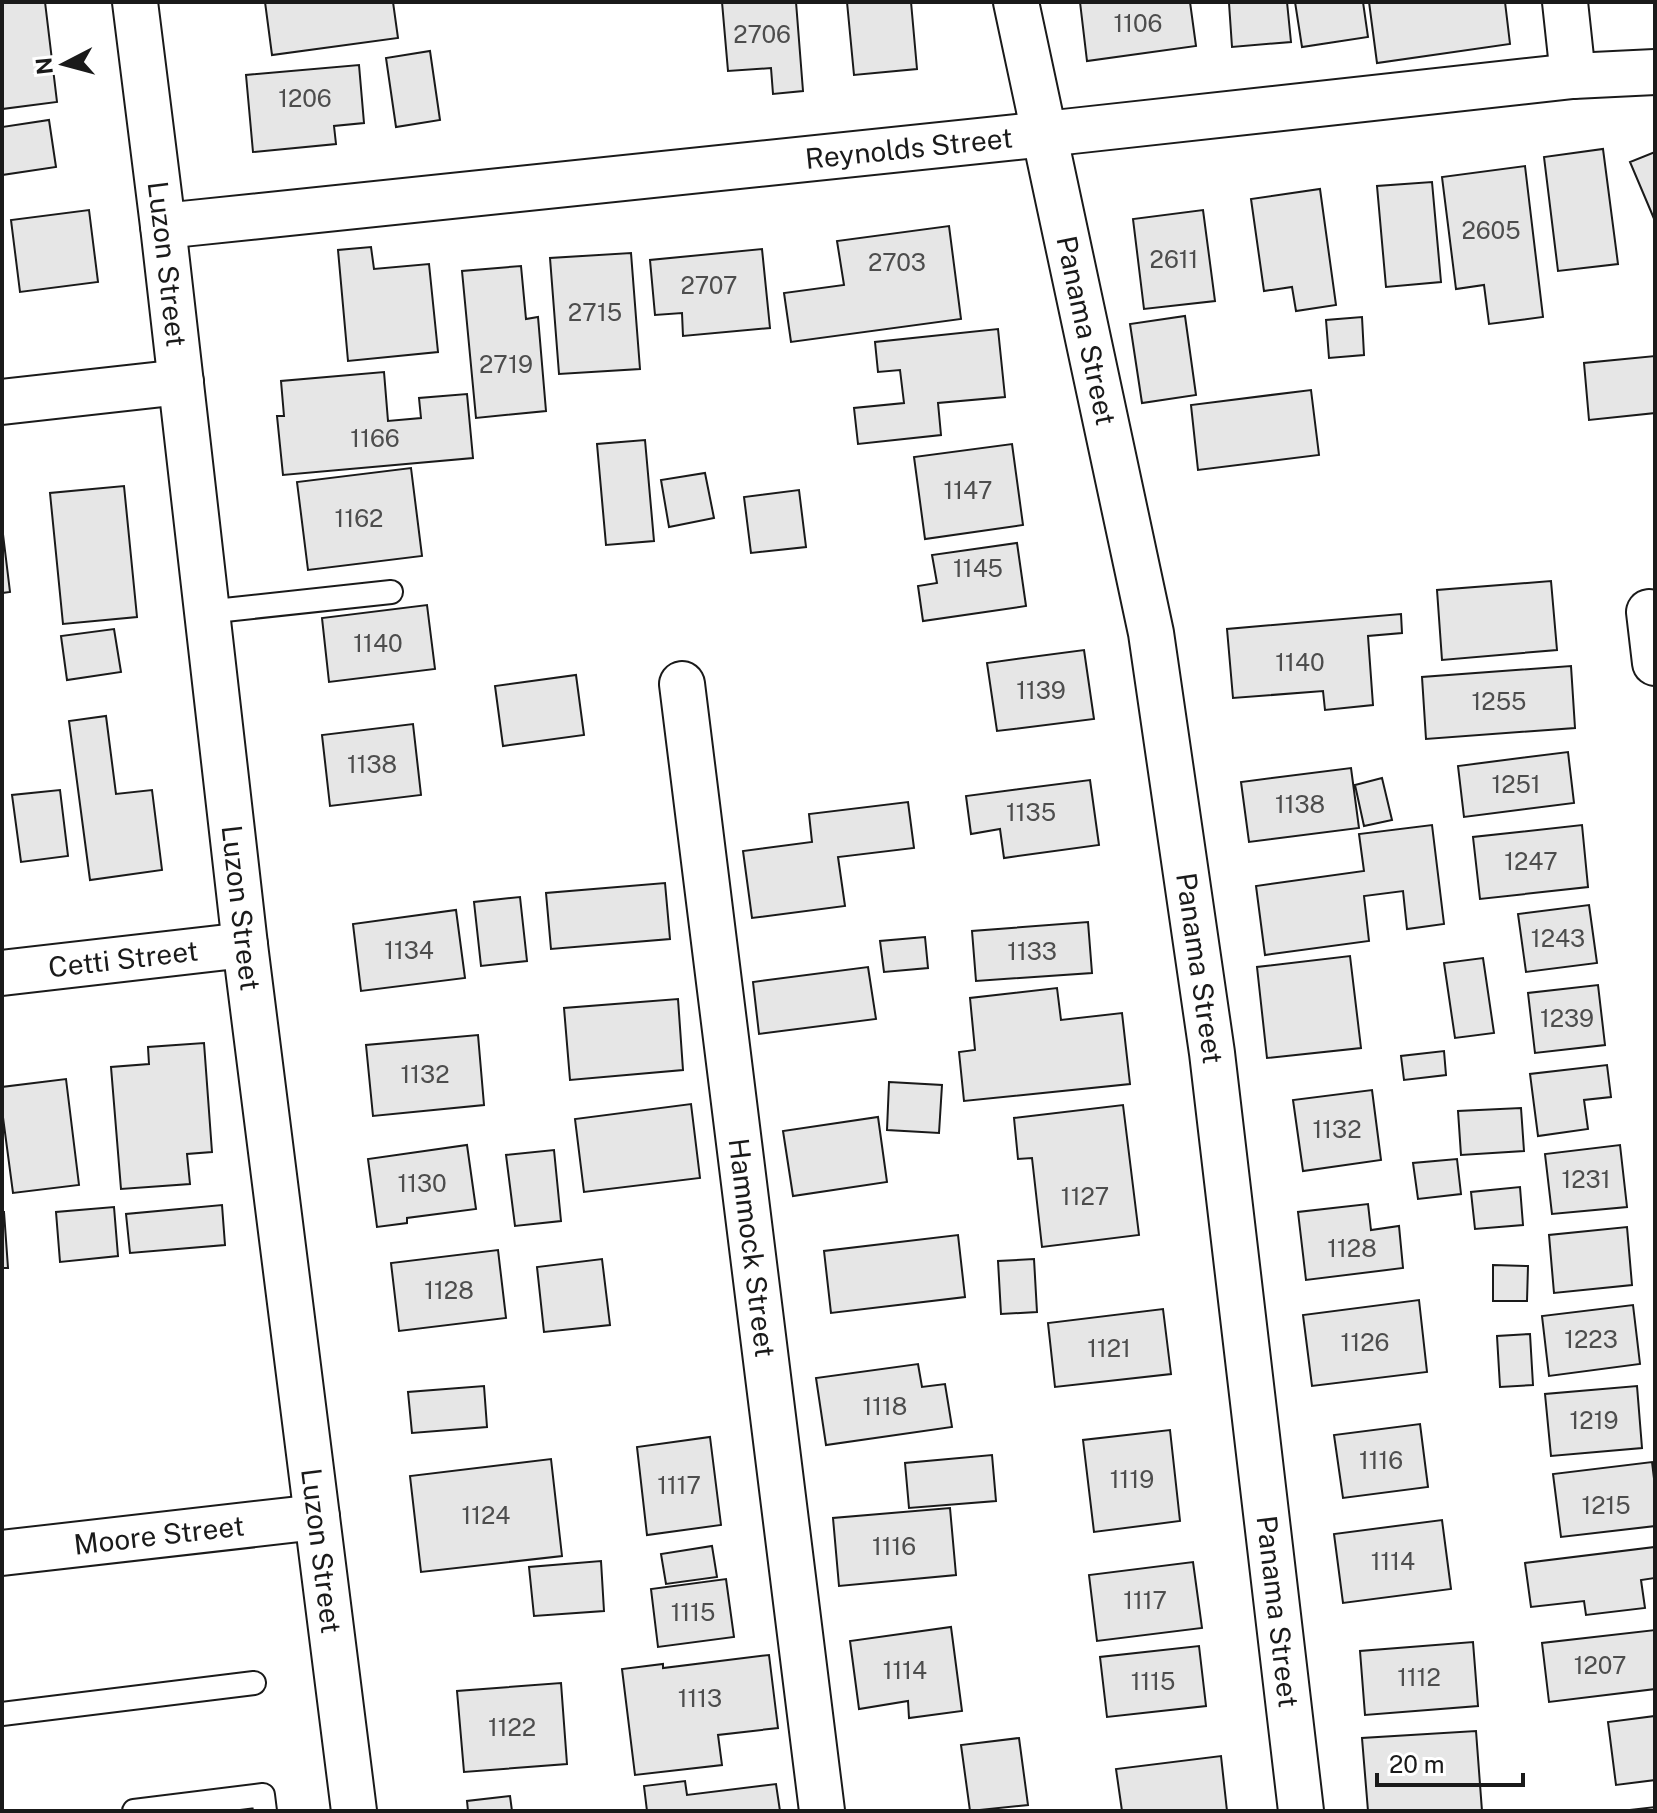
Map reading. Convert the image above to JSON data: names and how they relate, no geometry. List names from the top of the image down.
{
  "streets": {
    "street": [
      "Reynolds Street",
      "Luzon Street",
      "Panama Street",
      "Cetti Street",
      "Hammock Street",
      "Moore Street"
    ]
  },
  "crossings": [
    ["Reynolds Street", "Luzon Street"],
    ["Reynolds Street", "Panama Street"],
    ["Luzon Street", "Cetti Street"],
    ["Luzon Street", "Moore Street"]
  ],
  "house_numbers": [
    "1106",
    "2706",
    "1206",
    "2605",
    "2611",
    "2703",
    "2707",
    "2715",
    "2719",
    "1166",
    "1147",
    "1162",
    "1145",
    "1140",
    "1140",
    "1139",
    "1255",
    "1138",
    "1251",
    "1138",
    "1135",
    "1247",
    "1243",
    "1134",
    "1133",
    "1239",
    "1132",
    "1132",
    "1231",
    "1130",
    "1127",
    "1128",
    "1128",
    "1223",
    "1126",
    "1121",
    "1118",
    "1219",
    "1116",
    "1119",
    "1117",
    "1215",
    "1124",
    "1116",
    "1114",
    "1117",
    "1115",
    "1207",
    "1114",
    "1112",
    "1115",
    "1113",
    "1122"
  ],
  "scale_bar": "20 m",
  "north": "left"
}
